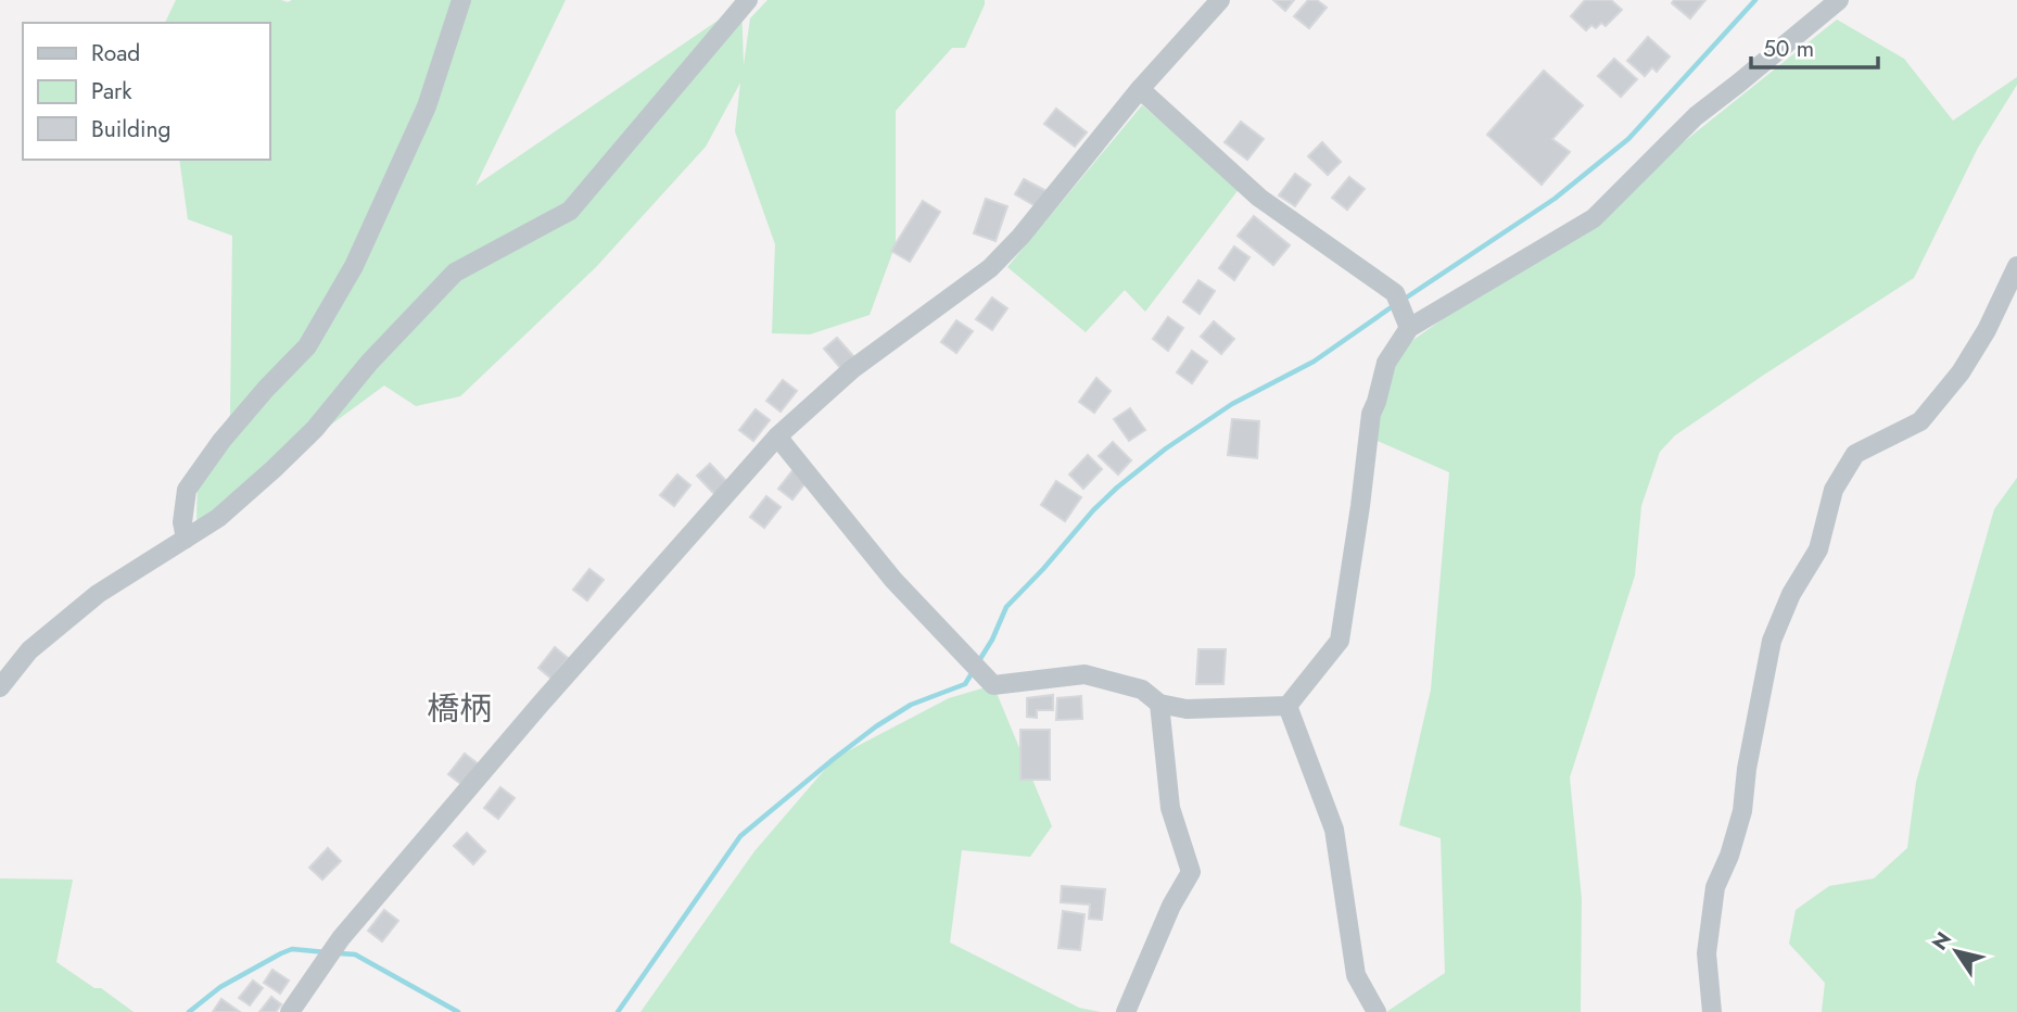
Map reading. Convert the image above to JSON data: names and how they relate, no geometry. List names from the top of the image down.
{
  "districts": ["橋柄"],
  "legend": ["Road", "Park", "Building"],
  "scale_bar": "50 m",
  "north": "top left"
}
